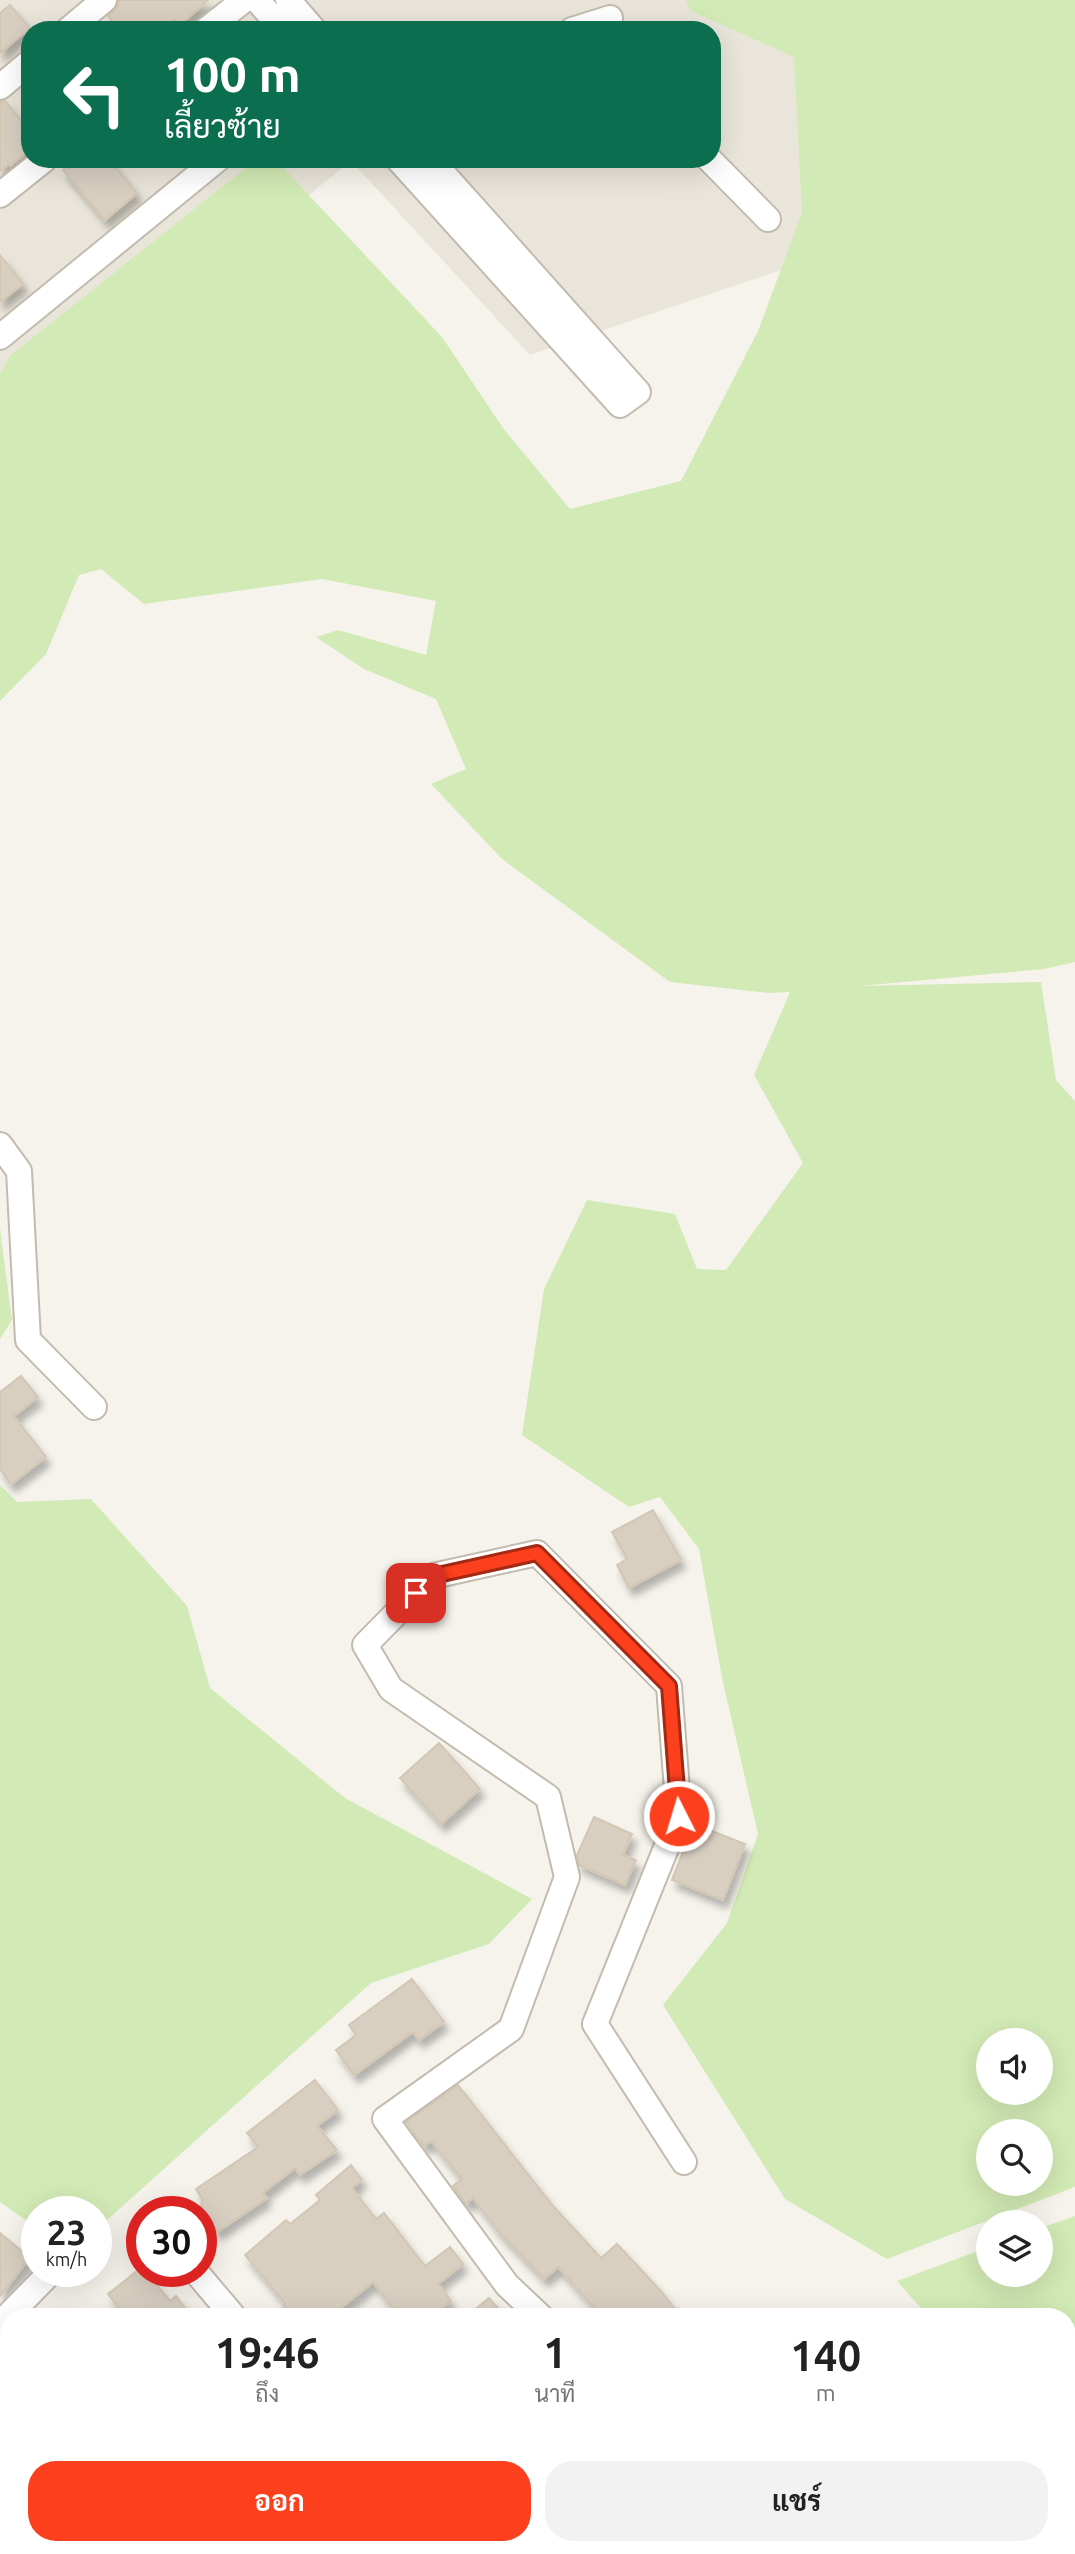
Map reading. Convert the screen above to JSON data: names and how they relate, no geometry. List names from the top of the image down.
{
  "page": {
    "turn": ["100 m", "เลี้ยวซ้าย"],
    "speed": "23 km/h",
    "limit": "30",
    "eta": [
      "19:46",
      "ถึง",
      "1",
      "นาที",
      "140",
      "m"
    ],
    "buttons": ["ออก", "แชร์"]
  }
}
